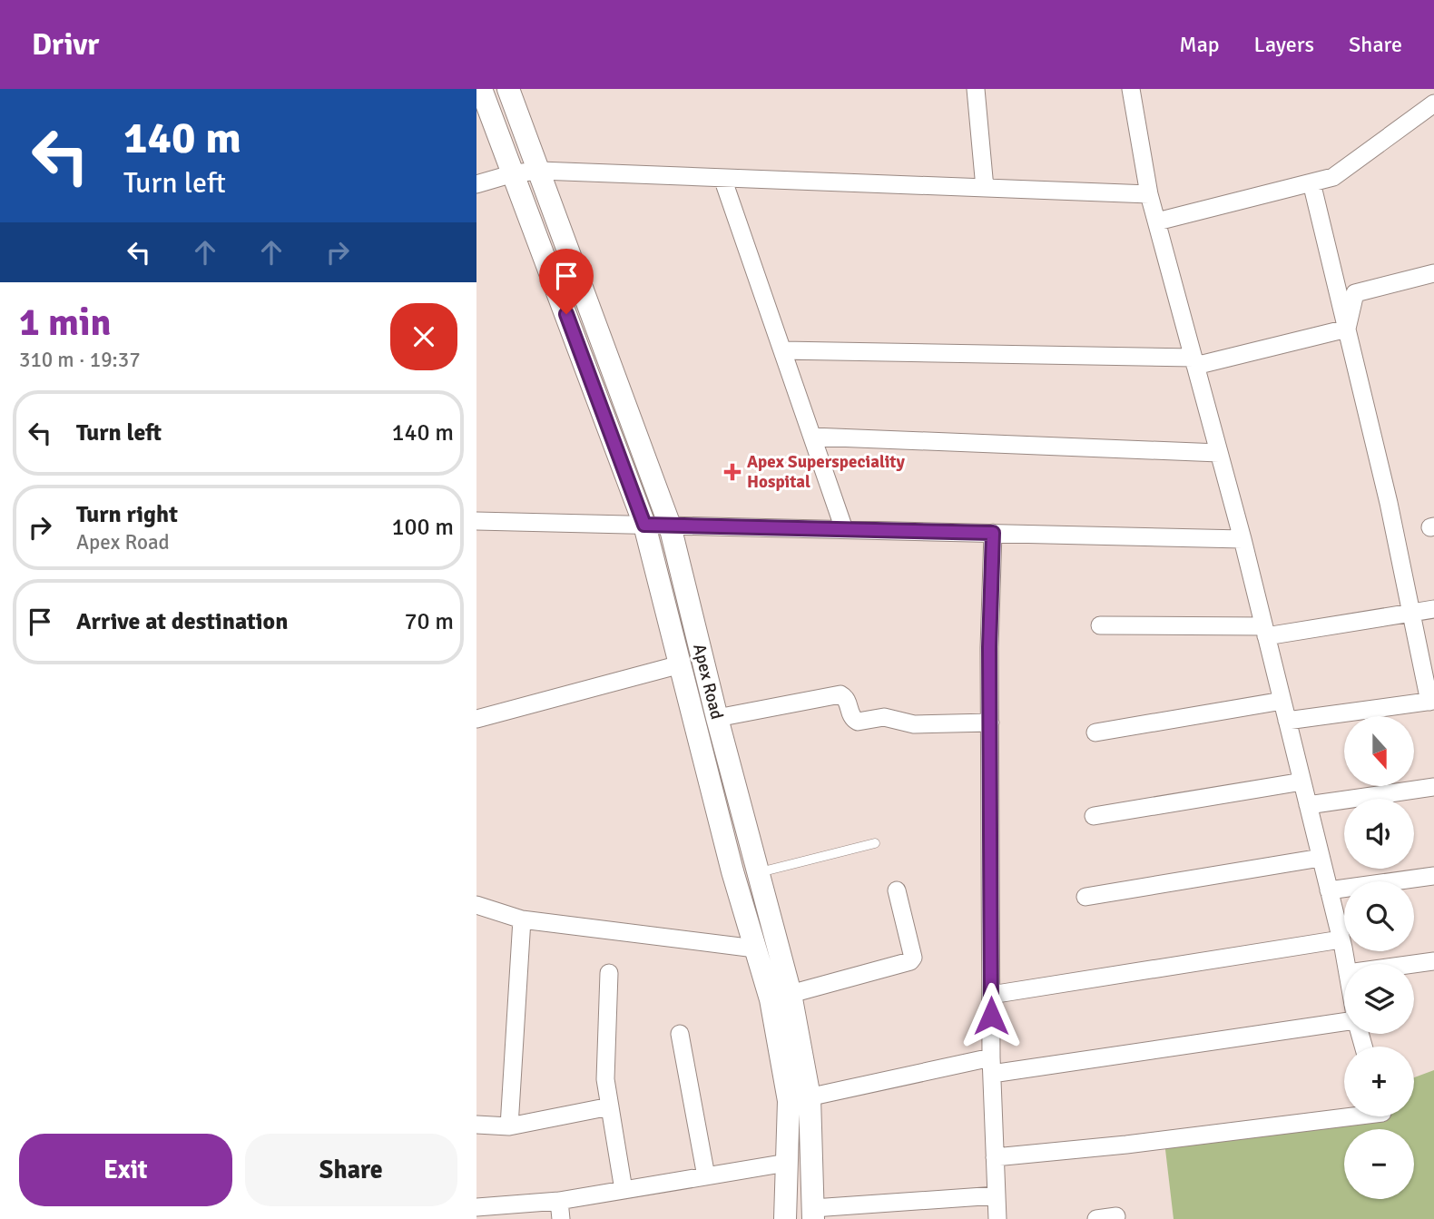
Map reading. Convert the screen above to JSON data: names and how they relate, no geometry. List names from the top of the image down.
{
  "streets": {
    "street": ["Apex Road"]
  },
  "places": {
    "health": ["Apex Superspeciality Hospital"]
  },
  "north": "bottom",
  "page": {
    "header": "Drivr",
    "nav": ["Map", "Layers", "Share"],
    "turn": ["140 m", "Turn left"],
    "heading": ["1 min", "310 m · 19:37"],
    "list": [
      {
        "name": "Turn left",
        "value": "140 m"
      },
      {
        "name": "Turn right",
        "note": "Apex Road",
        "value": "100 m"
      },
      {
        "name": "Arrive at destination",
        "value": "70 m"
      }
    ],
    "map_buttons": ["+", "−"],
    "buttons": ["Exit", "Share"]
  }
}
